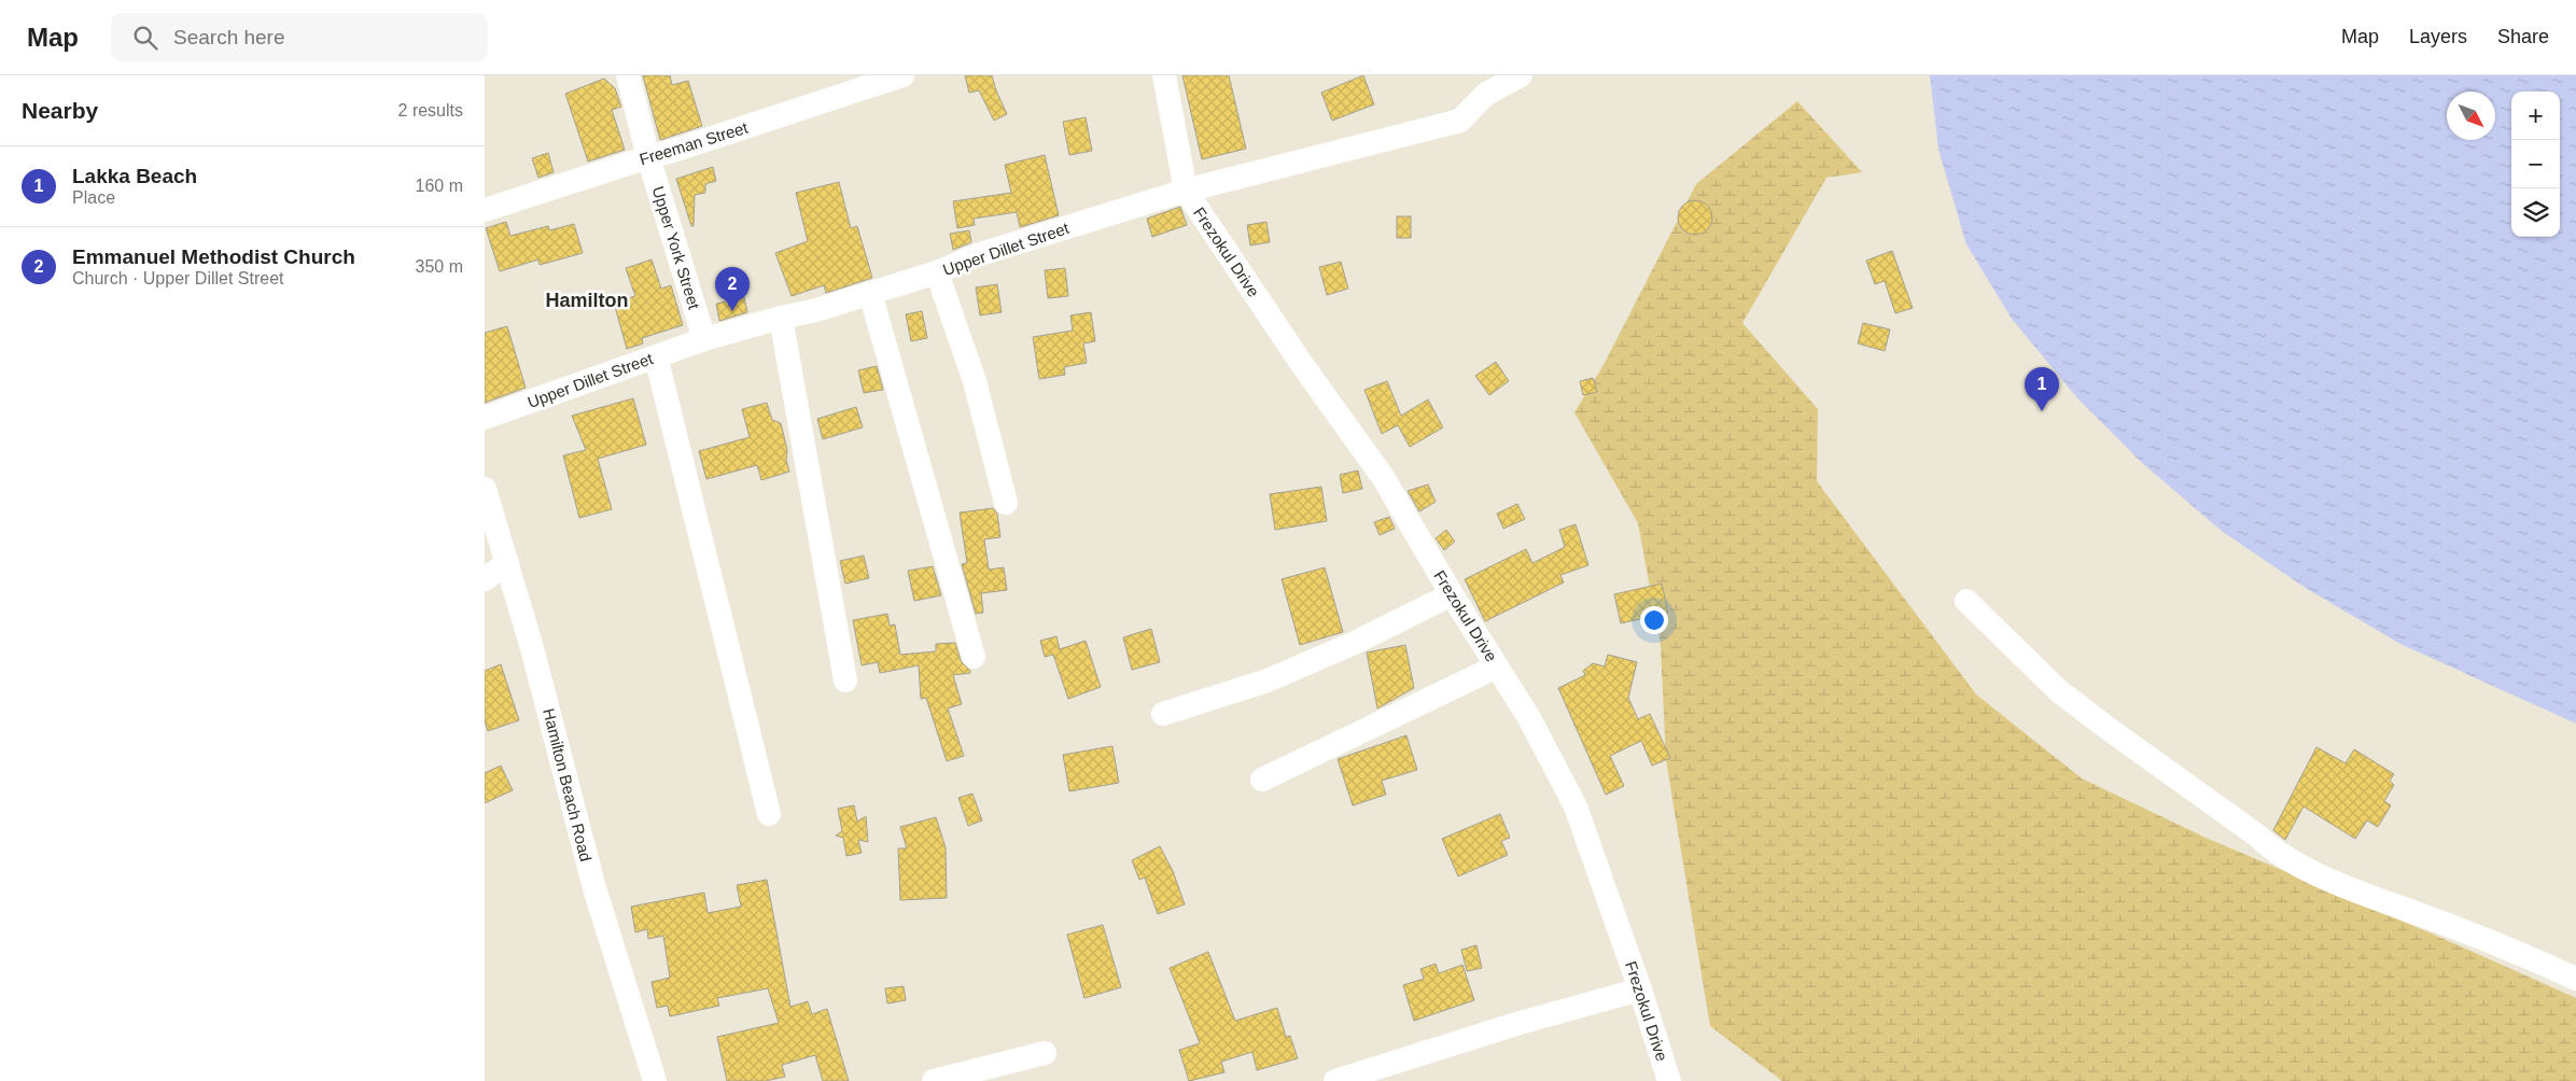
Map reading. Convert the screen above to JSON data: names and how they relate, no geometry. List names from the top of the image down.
{
  "streets": {
    "street": [
      "Freeman Street",
      "Upper York Street",
      "Upper Dillet Street",
      "Frezokul Drive",
      "Hamilton Beach Road"
    ]
  },
  "crossings": [
    ["Freeman Street", "Upper York Street"],
    ["Upper York Street", "Upper Dillet Street"],
    ["Upper Dillet Street", "Frezokul Drive"]
  ],
  "districts": ["Hamilton"],
  "north": "bottom right",
  "page": {
    "header": "Map",
    "search": "Search here",
    "nav": ["Map", "Layers", "Share"],
    "heading": ["Nearby", "2 results"],
    "map_buttons": ["+", "−"],
    "list": [
      {
        "mark": "1",
        "name": "Lakka Beach",
        "note": "Place",
        "value": "160 m"
      },
      {
        "mark": "2",
        "name": "Emmanuel Methodist Church",
        "note": "Church · Upper Dillet Street",
        "value": "350 m"
      }
    ],
    "pins": ["2", "1"]
  }
}
